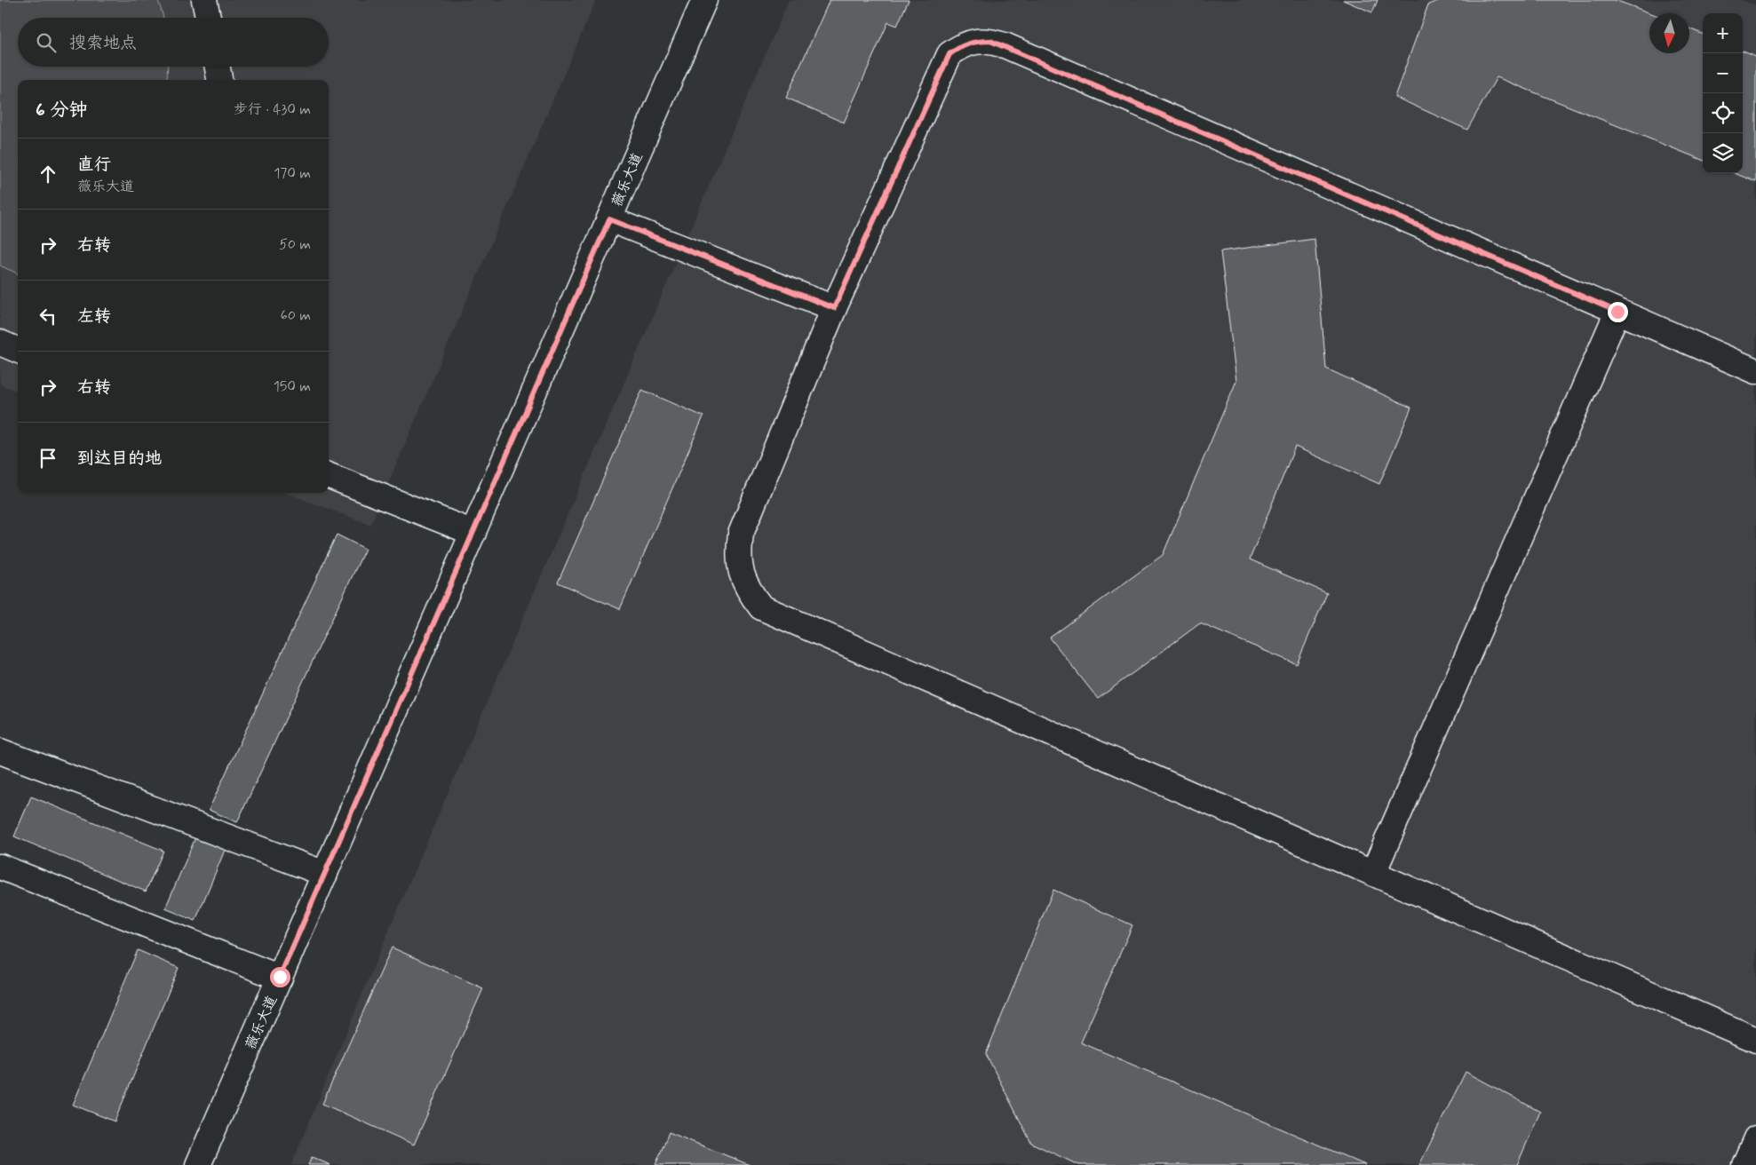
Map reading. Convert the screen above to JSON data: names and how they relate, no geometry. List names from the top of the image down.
{
  "streets": {
    "main road": ["薇乐大道"]
  },
  "north": "bottom",
  "page": {
    "map_buttons": ["+", "−"],
    "search": "搜索地点",
    "heading": ["6 分钟", "步行 · 430 m"],
    "list": [
      ["直行", "薇乐大道", "170 m"],
      ["右转", "50 m"],
      ["左转", "60 m"],
      ["右转", "150 m"],
      "到达目的地"
    ]
  }
}
